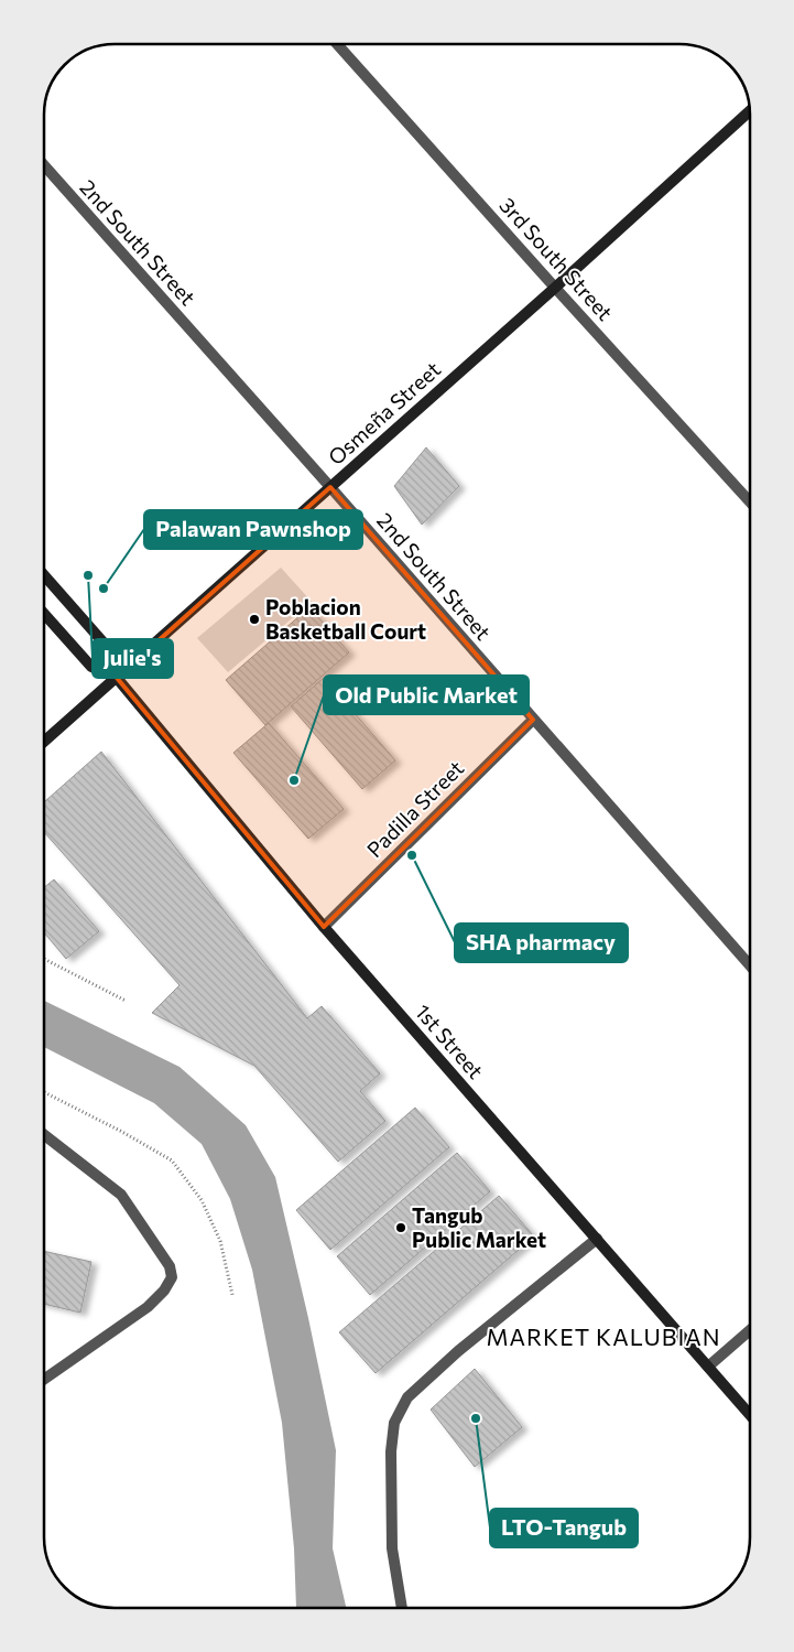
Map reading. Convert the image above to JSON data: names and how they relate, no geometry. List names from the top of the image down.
{
  "streets": {
    "main road": ["Osmeña Street", "1st Street"],
    "street": ["2nd South Street", "3rd South Street", "Padilla Street"]
  },
  "crossings": [
    ["2nd South Street", "Osmeña Street"],
    ["2nd South Street", "Padilla Street"],
    ["3rd South Street", "Osmeña Street"],
    ["Osmeña Street", "1st Street"],
    ["Padilla Street", "1st Street"]
  ],
  "districts": ["MARKET KALUBIAN"],
  "places": [
    "Julie's",
    "Palawan Pawnshop",
    "Poblacion Basketball Court",
    "Old Public Market",
    "SHA pharmacy",
    "Tangub Public Market",
    "LTO-Tangub"
  ]
}
